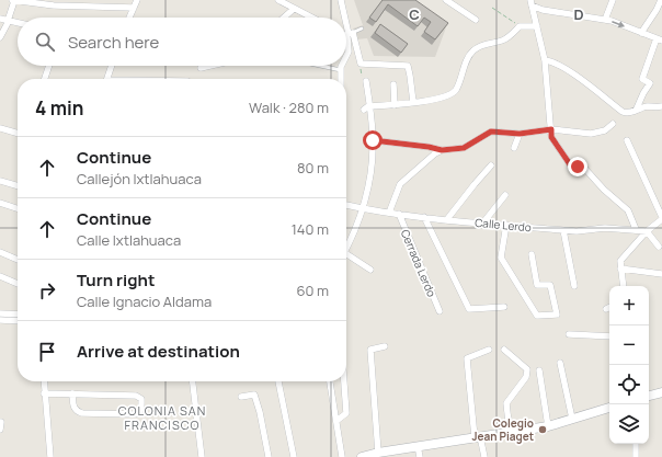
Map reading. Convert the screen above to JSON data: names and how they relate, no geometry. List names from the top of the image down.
{
  "streets": {
    "street": ["Calle Lerdo", "Cerrada Lerdo"]
  },
  "crossings": [
    ["Calle Lerdo", "Cerrada Lerdo"]
  ],
  "districts": ["COLONIA SAN FRANCISCO"],
  "places": ["Colegio Jean Piaget"],
  "page": {
    "search": "Search here",
    "heading": ["4 min", "Walk · 280 m"],
    "list": [
      ["Continue", "Callejón Ixtlahuaca", "80 m"],
      ["Continue", "Calle Ixtlahuaca", "140 m"],
      ["Turn right", "Calle Ignacio Aldama", "60 m"],
      "Arrive at destination"
    ],
    "map_buttons": ["+", "−"]
  },
  "grid": {
    "columns": ["C", "D"]
  }
}
